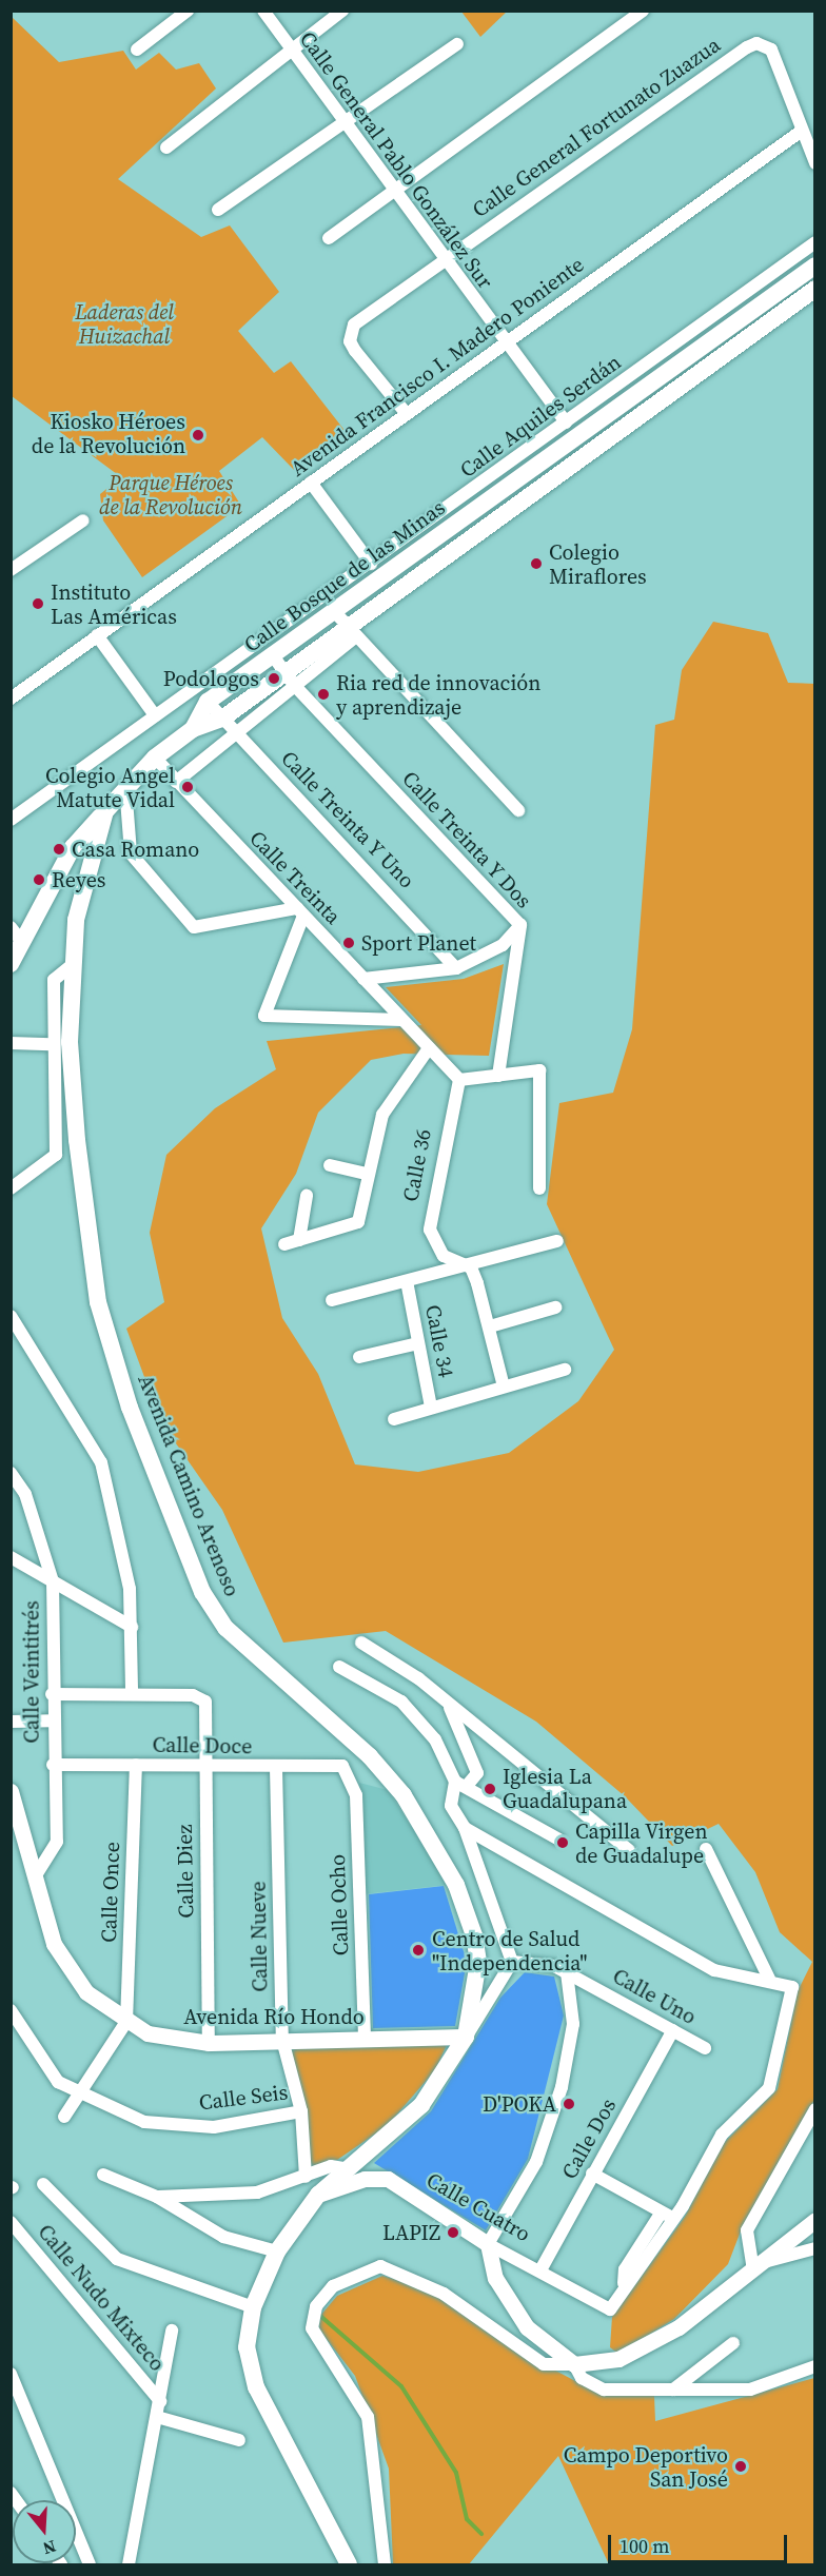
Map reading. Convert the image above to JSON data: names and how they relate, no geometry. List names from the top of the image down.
{
  "streets": {
    "main road": ["Calle Bosque de las Minas", "Avenida Camino Arenoso"],
    "street": [
      "Calle General Fortunato Zuazua",
      "Calle General Pablo González Sur",
      "Avenida Francisco I. Madero Poniente",
      "Calle Aquiles Serdán",
      "Calle Treinta Y Uno",
      "Calle Treinta Y Dos",
      "Calle Treinta",
      "Calle 36",
      "Calle 34",
      "Calle Veintitrés",
      "Calle Doce",
      "Calle Diez",
      "Calle Once",
      "Calle Ocho",
      "Calle Nueve",
      "Calle Uno",
      "Avenida Río Hondo",
      "Calle Seis",
      "Calle Dos",
      "Calle Cuatro",
      "Calle Nudo Mixteco"
    ]
  },
  "crossings": [
    ["Calle General Fortunato Zuazua", "Calle General Pablo González Sur"],
    ["Calle General Fortunato Zuazua", "Avenida Francisco I. Madero Poniente"],
    ["Calle General Pablo González Sur", "Avenida Francisco I. Madero Poniente"],
    ["Calle General Pablo González Sur", "Calle Aquiles Serdán"],
    ["Calle Bosque de las Minas", "Calle Treinta Y Uno"],
    ["Calle Bosque de las Minas", "Calle Treinta Y Dos"],
    ["Calle Bosque de las Minas", "Avenida Camino Arenoso"],
    ["Calle Treinta Y Uno", "Calle Treinta Y Dos"],
    ["Calle Treinta Y Dos", "Calle Treinta"],
    ["Calle Treinta", "Calle 36"],
    ["Calle Treinta", "Avenida Camino Arenoso"],
    ["Avenida Camino Arenoso", "Avenida Río Hondo"],
    ["Avenida Camino Arenoso", "Calle Cuatro"],
    ["Calle Veintitrés", "Calle Doce"],
    ["Calle Veintitrés", "Avenida Río Hondo"],
    ["Calle Doce", "Calle Diez"],
    ["Calle Doce", "Calle Once"],
    ["Calle Doce", "Calle Ocho"],
    ["Calle Doce", "Calle Nueve"],
    ["Calle Diez", "Avenida Río Hondo"],
    ["Calle Once", "Avenida Río Hondo"],
    ["Calle Ocho", "Avenida Río Hondo"],
    ["Calle Nueve", "Avenida Río Hondo"],
    ["Calle Nueve", "Calle Seis"],
    ["Calle Uno", "Calle Dos"],
    ["Calle Dos", "Calle Cuatro"]
  ],
  "parks": ["Laderas del Huizachal", "Parque Héroes de la Revolución"],
  "places": [
    "Kiosko Héroes de la Revolución",
    "Colegio Miraflores",
    "Instituto Las Américas",
    "Podologos",
    "Ria red de innovación y aprendizaje",
    "Colegio Angel Matute Vidal",
    "Casa Romano",
    "Reyes",
    "Sport Planet",
    "Iglesia La Guadalupana",
    "Capilla Virgen de Guadalupe",
    "Centro de Salud \"Independencia\"",
    "D'POKA",
    "LAPIZ",
    "Campo Deportivo San José"
  ],
  "scale_bar": "100 m",
  "north": "bottom"
}
